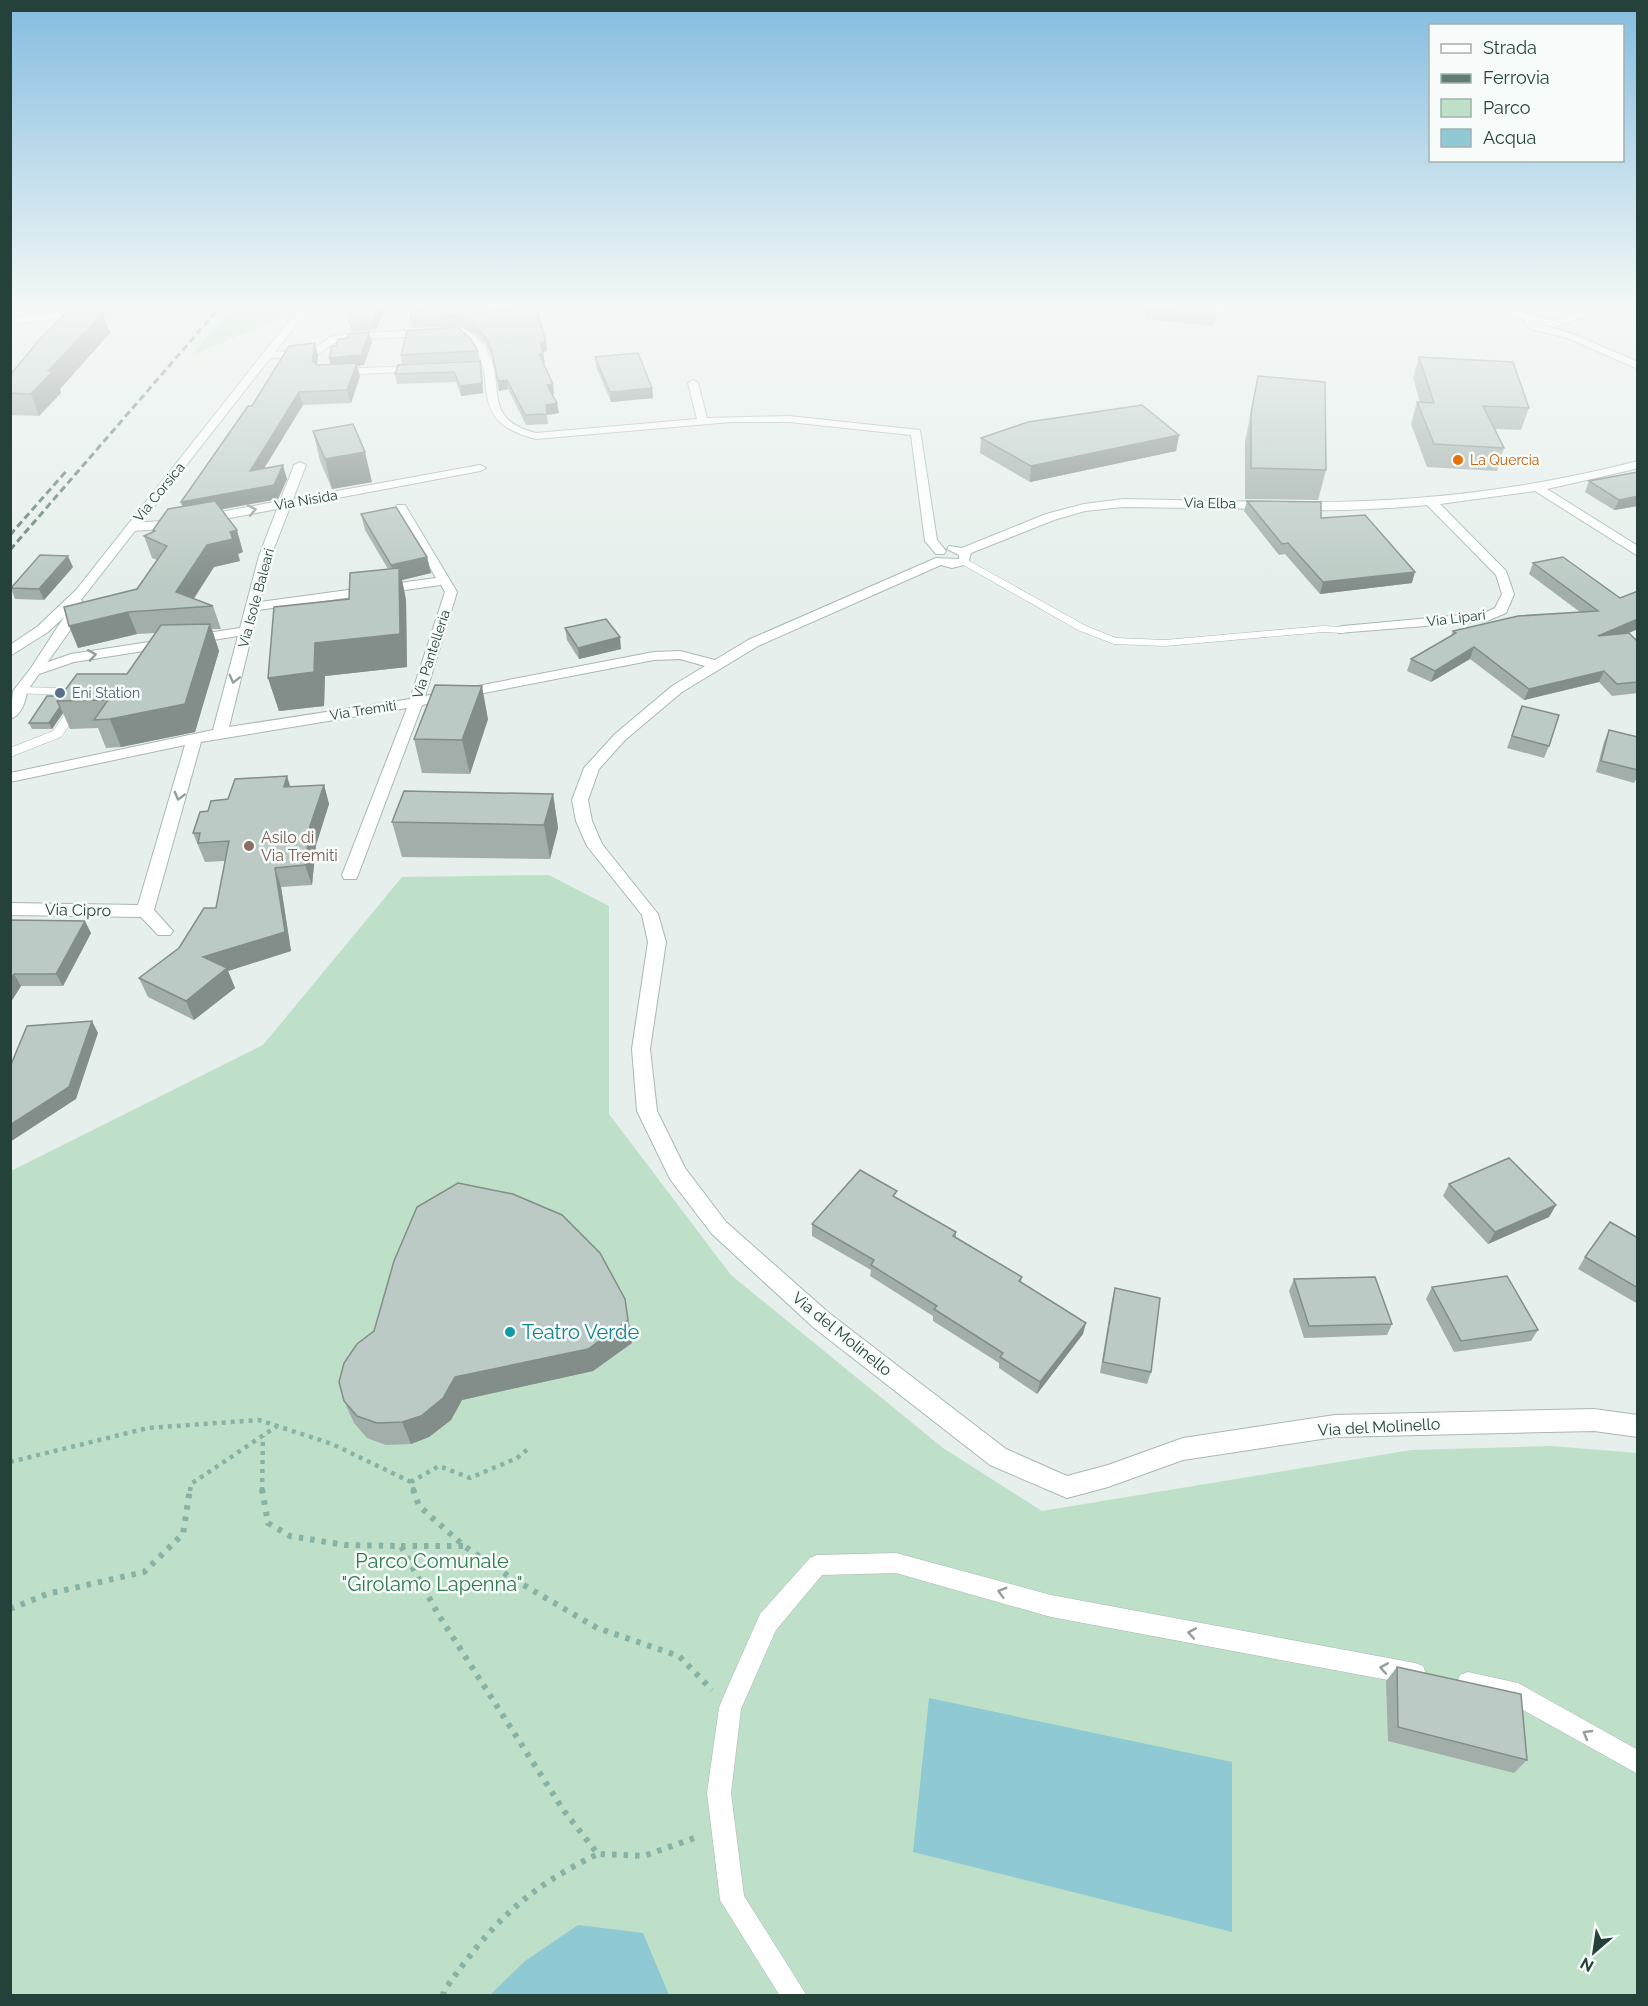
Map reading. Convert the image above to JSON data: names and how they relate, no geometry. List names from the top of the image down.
{
  "streets": {
    "street": [
      "Via Corsica",
      "Via Nisida",
      "Via Elba",
      "Via Isole Baleari",
      "Via Lipari",
      "Via Pantelleria",
      "Via Tremiti",
      "Via Cipro",
      "Via del Molinello"
    ]
  },
  "crossings": [
    ["Via Corsica", "Via Nisida"],
    ["Via Nisida", "Via Isole Baleari"],
    ["Via Elba", "Via Lipari"],
    ["Via Elba", "Via del Molinello"],
    ["Via Isole Baleari", "Via Tremiti"],
    ["Via Pantelleria", "Via Tremiti"],
    ["Via Tremiti", "Via del Molinello"]
  ],
  "one_way": ["Via Isole Baleari"],
  "parks": ["Parco Comunale \"Girolamo Lapenna\""],
  "places": [
    "La Quercia",
    "Eni Station",
    "Asilo di Via Tremiti",
    "Teatro Verde"
  ],
  "legend": [
    "Strada",
    "Ferrovia",
    "Parco",
    "Acqua"
  ],
  "north": "bottom left"
}
